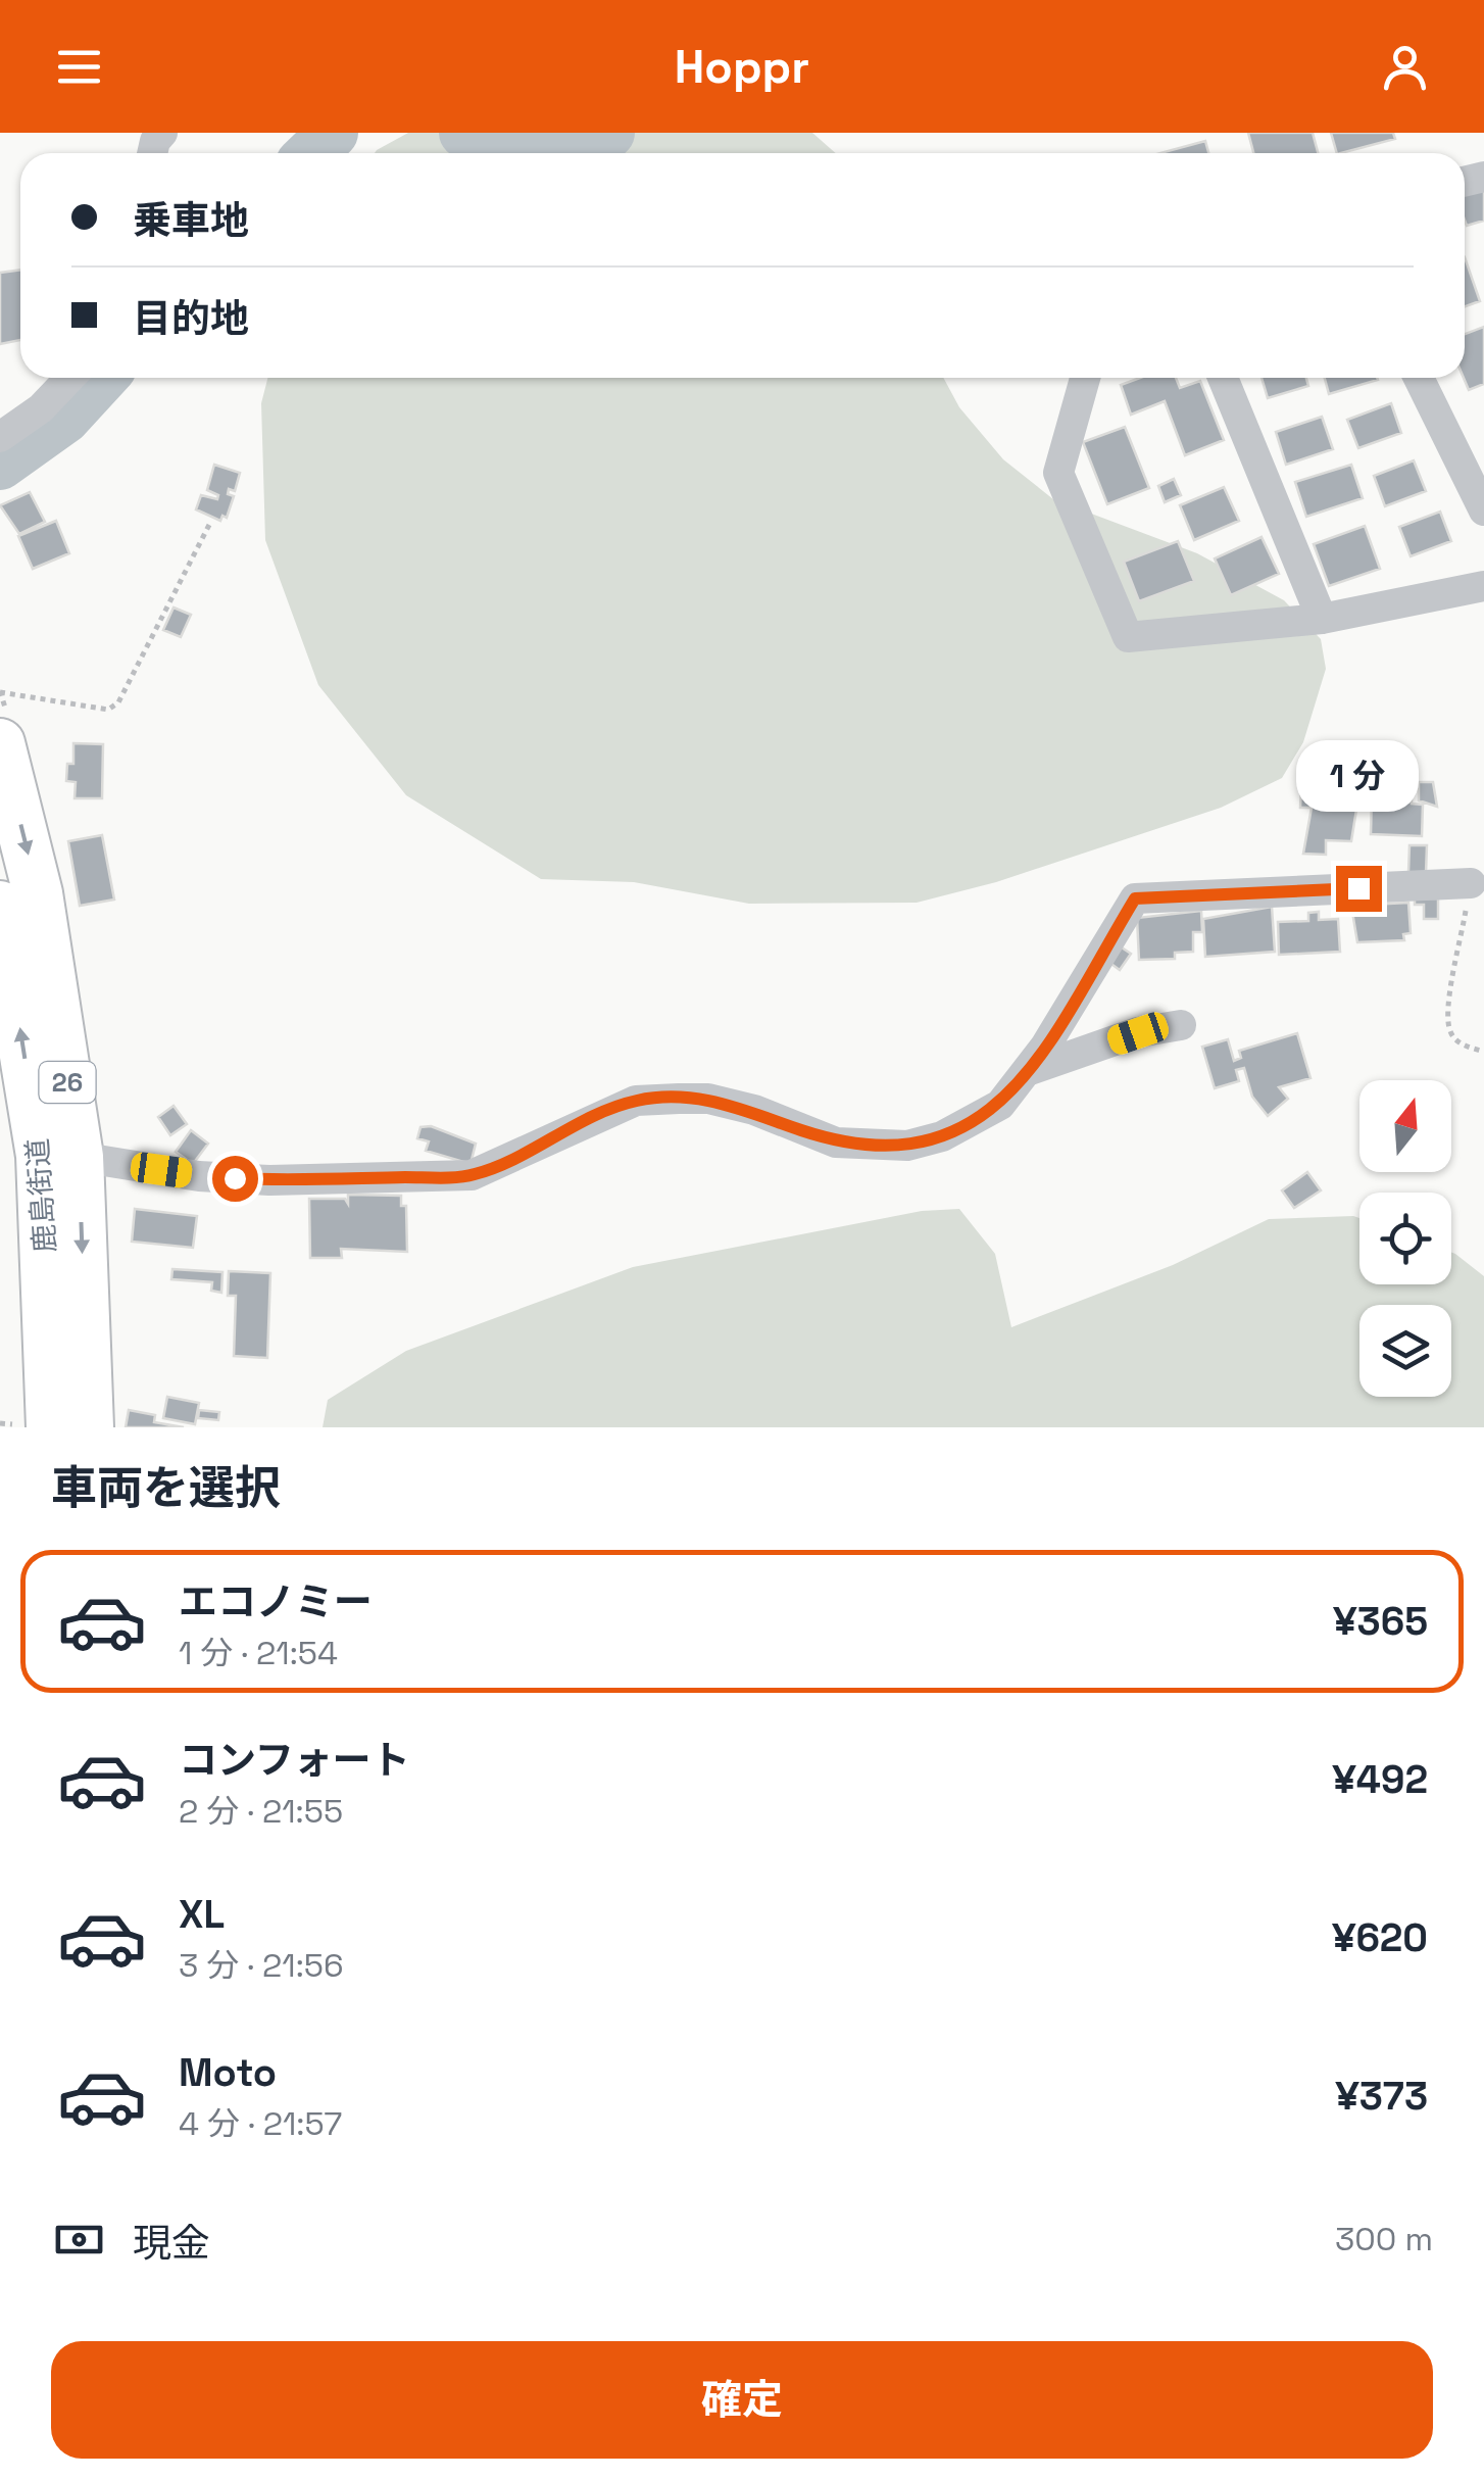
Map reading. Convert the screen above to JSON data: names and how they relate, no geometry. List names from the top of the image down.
{
  "streets": {
    "main road": ["26", "鹿島街道"]
  },
  "north": "top",
  "page": {
    "header": "Hoppr",
    "banner": ["乗車地", "目的地"],
    "bubble": "1 分",
    "heading": "車両を選択",
    "list": [
      {
        "name": "エコノミー",
        "note": "1 分 · 21:54",
        "value": "¥365"
      },
      {
        "name": "コンフォート",
        "note": "2 分 · 21:55",
        "value": "¥492"
      },
      {
        "name": "XL",
        "note": "3 分 · 21:56",
        "value": "¥620"
      },
      {
        "name": "Moto",
        "note": "4 分 · 21:57",
        "value": "¥373"
      }
    ],
    "pay": ["現金", "300 m"],
    "buttons": "確定"
  }
}
